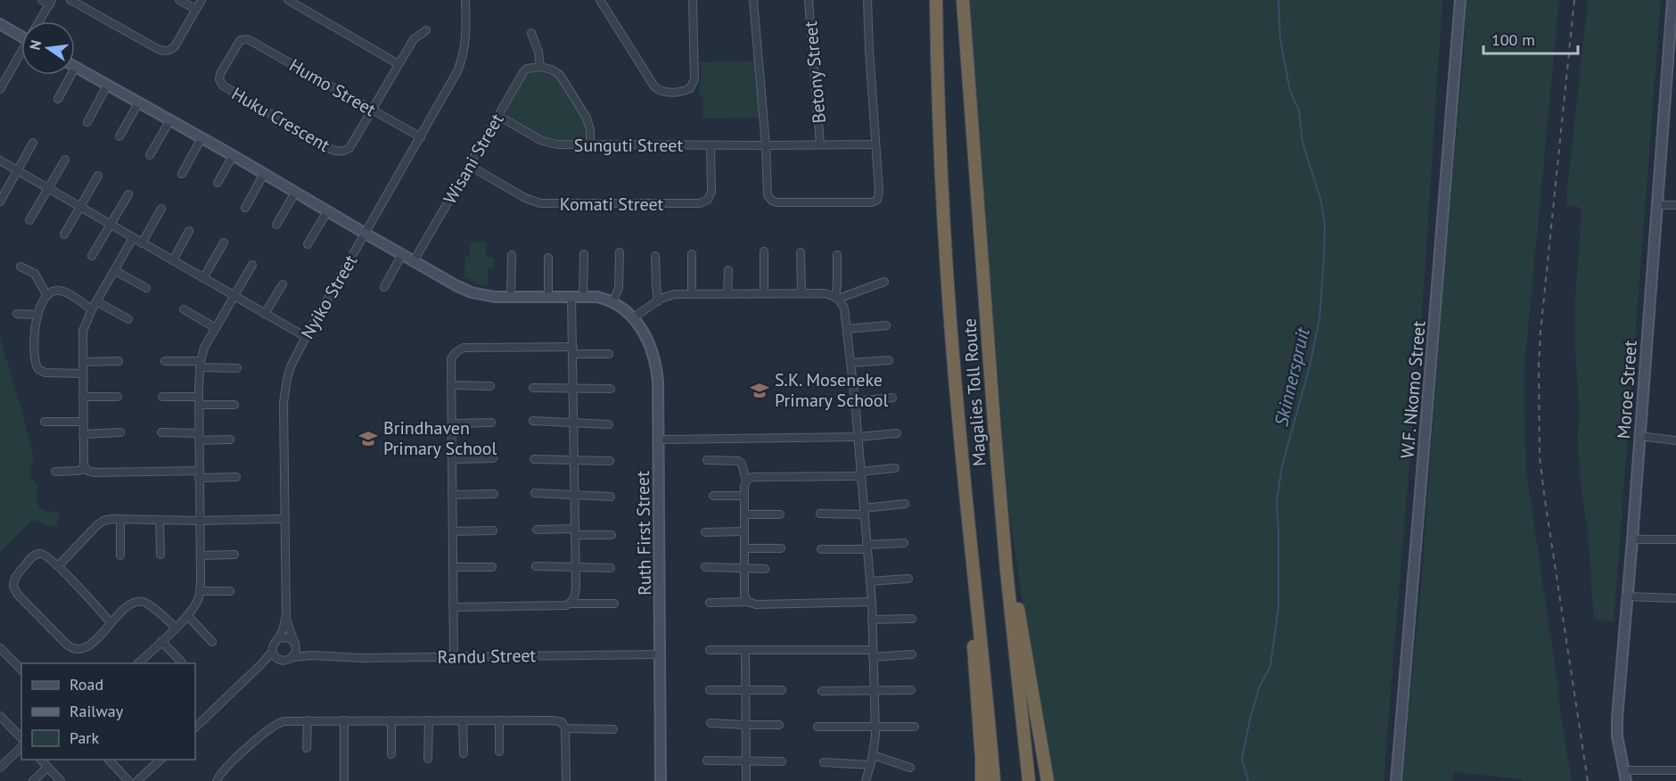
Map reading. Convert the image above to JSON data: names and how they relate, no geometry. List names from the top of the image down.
{
  "streets": {
    "highway": ["Magalies Toll Route"],
    "street": [
      "Betony Street",
      "Humo Street",
      "Huku Crescent",
      "Sunguti Street",
      "Wisani Street",
      "Komati Street",
      "Nyiko Street",
      "W.F. Nkomo Street",
      "Moroe Street",
      "Ruth First Street",
      "Randu Street"
    ]
  },
  "crossings": [
    ["Betony Street", "Sunguti Street"],
    ["Humo Street", "Huku Crescent"],
    ["Humo Street", "Nyiko Street"],
    ["Sunguti Street", "Wisani Street"],
    ["Sunguti Street", "Komati Street"],
    ["Wisani Street", "Komati Street"],
    ["Wisani Street", "Ruth First Street"],
    ["Nyiko Street", "Ruth First Street"],
    ["Nyiko Street", "Randu Street"],
    ["Ruth First Street", "Randu Street"]
  ],
  "water": ["Skinnerspruit"],
  "places": {
    "school or university": ["S.K. Moseneke Primary School", "Brindhaven Primary School"]
  },
  "legend": ["Road", "Railway", "Park"],
  "scale_bar": "100 m",
  "north": "left"
}
